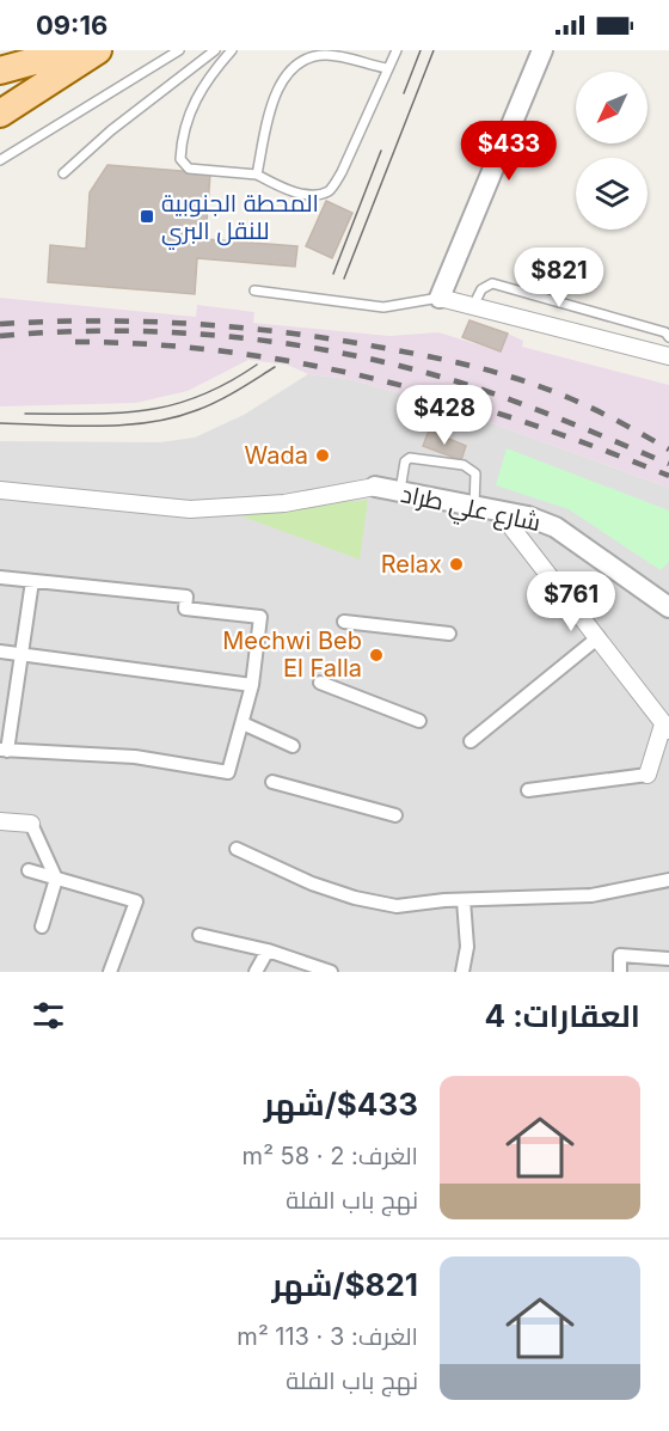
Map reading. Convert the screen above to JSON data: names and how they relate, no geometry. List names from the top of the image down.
{
  "streets": {
    "street": ["شارع علي طراد"]
  },
  "places": {
    "transit": ["المحطة الجنوبية للنقل البري"],
    "other": ["Wada", "Relax", "Mechwi Beb El Falla"]
  },
  "north": "bottom left",
  "page": {
    "status": "09:16",
    "price": [
      "$433",
      "$821",
      "$428",
      "$761"
    ],
    "heading": "العقارات: 4",
    "list": [
      {
        "name": "$433/شهر",
        "note": "الغرف: 2 · 58 m² · نهج باب الفلة"
      },
      {
        "name": "$821/شهر",
        "note": "الغرف: 3 · 113 m² · نهج باب الفلة"
      }
    ]
  }
}
